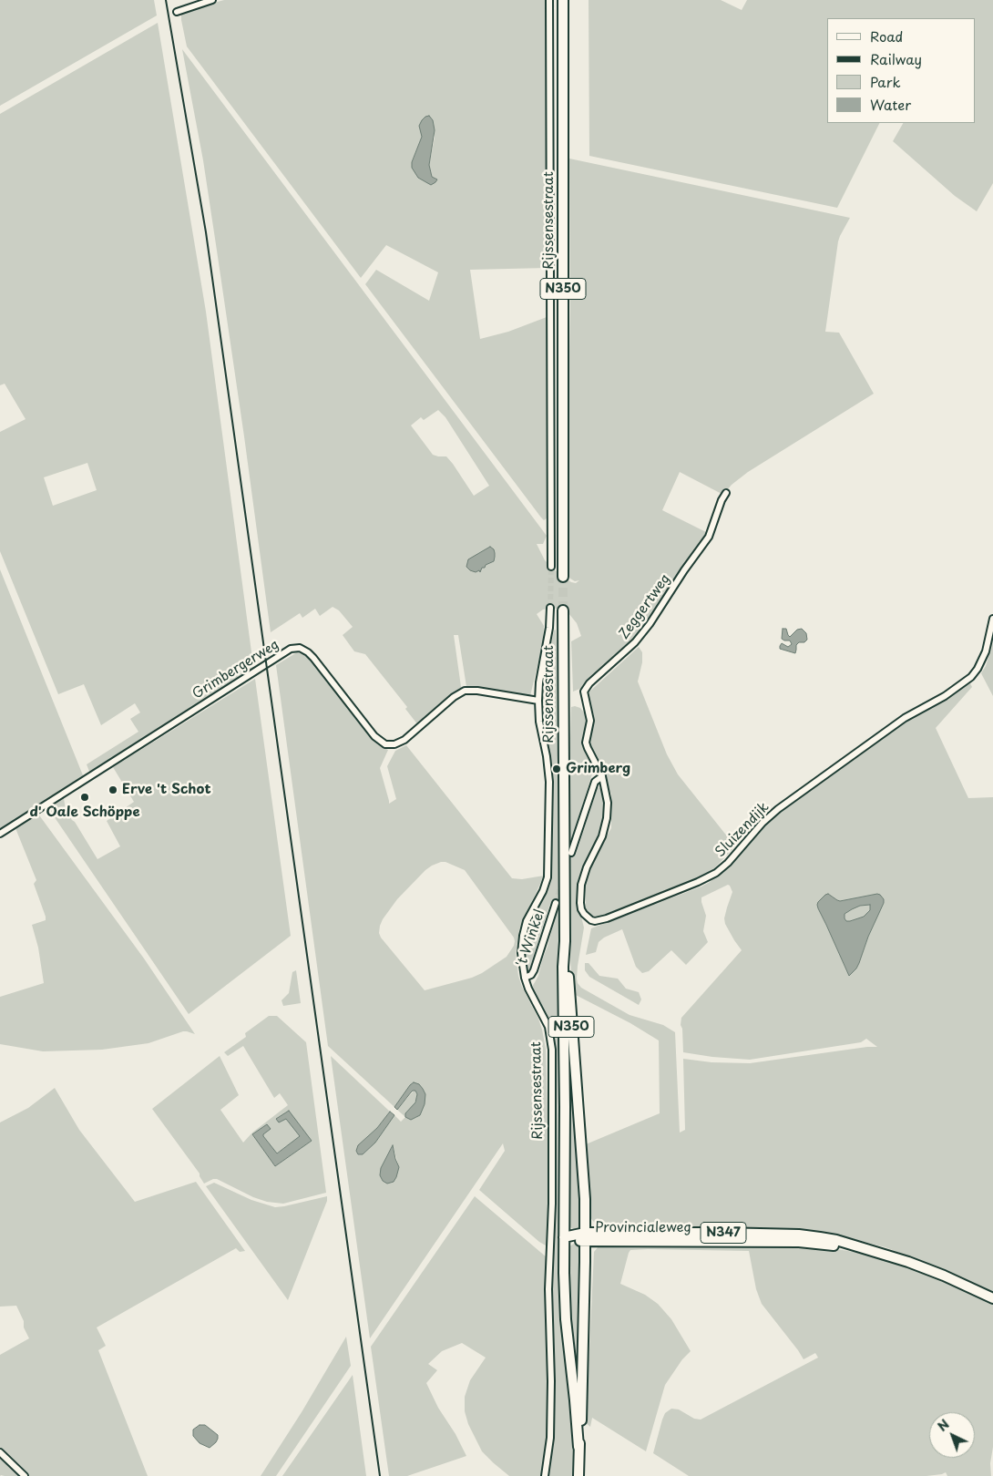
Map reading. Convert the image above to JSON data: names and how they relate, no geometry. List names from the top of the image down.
{
  "streets": {
    "main road": [
      "Rijssensestraat",
      "N350",
      "Provincialeweg",
      "N347"
    ],
    "street": [
      "Zeggertweg",
      "Grimbergerweg",
      "Sluizendijk",
      "'t Winkel"
    ]
  },
  "crossings": [
    ["Rijssensestraat", "Grimbergerweg"],
    ["Rijssensestraat", "'t Winkel"],
    ["Rijssensestraat", "Provincialeweg"],
    ["Rijssensestraat", "N347"],
    ["Zeggertweg", "Sluizendijk"],
    ["Provincialeweg", "N347"]
  ],
  "places": ["Grimberg", "Erve 't Schot", "d' Oale Schöppe"],
  "legend": [
    "Road",
    "Railway",
    "Park",
    "Water"
  ],
  "north": "top left"
}
